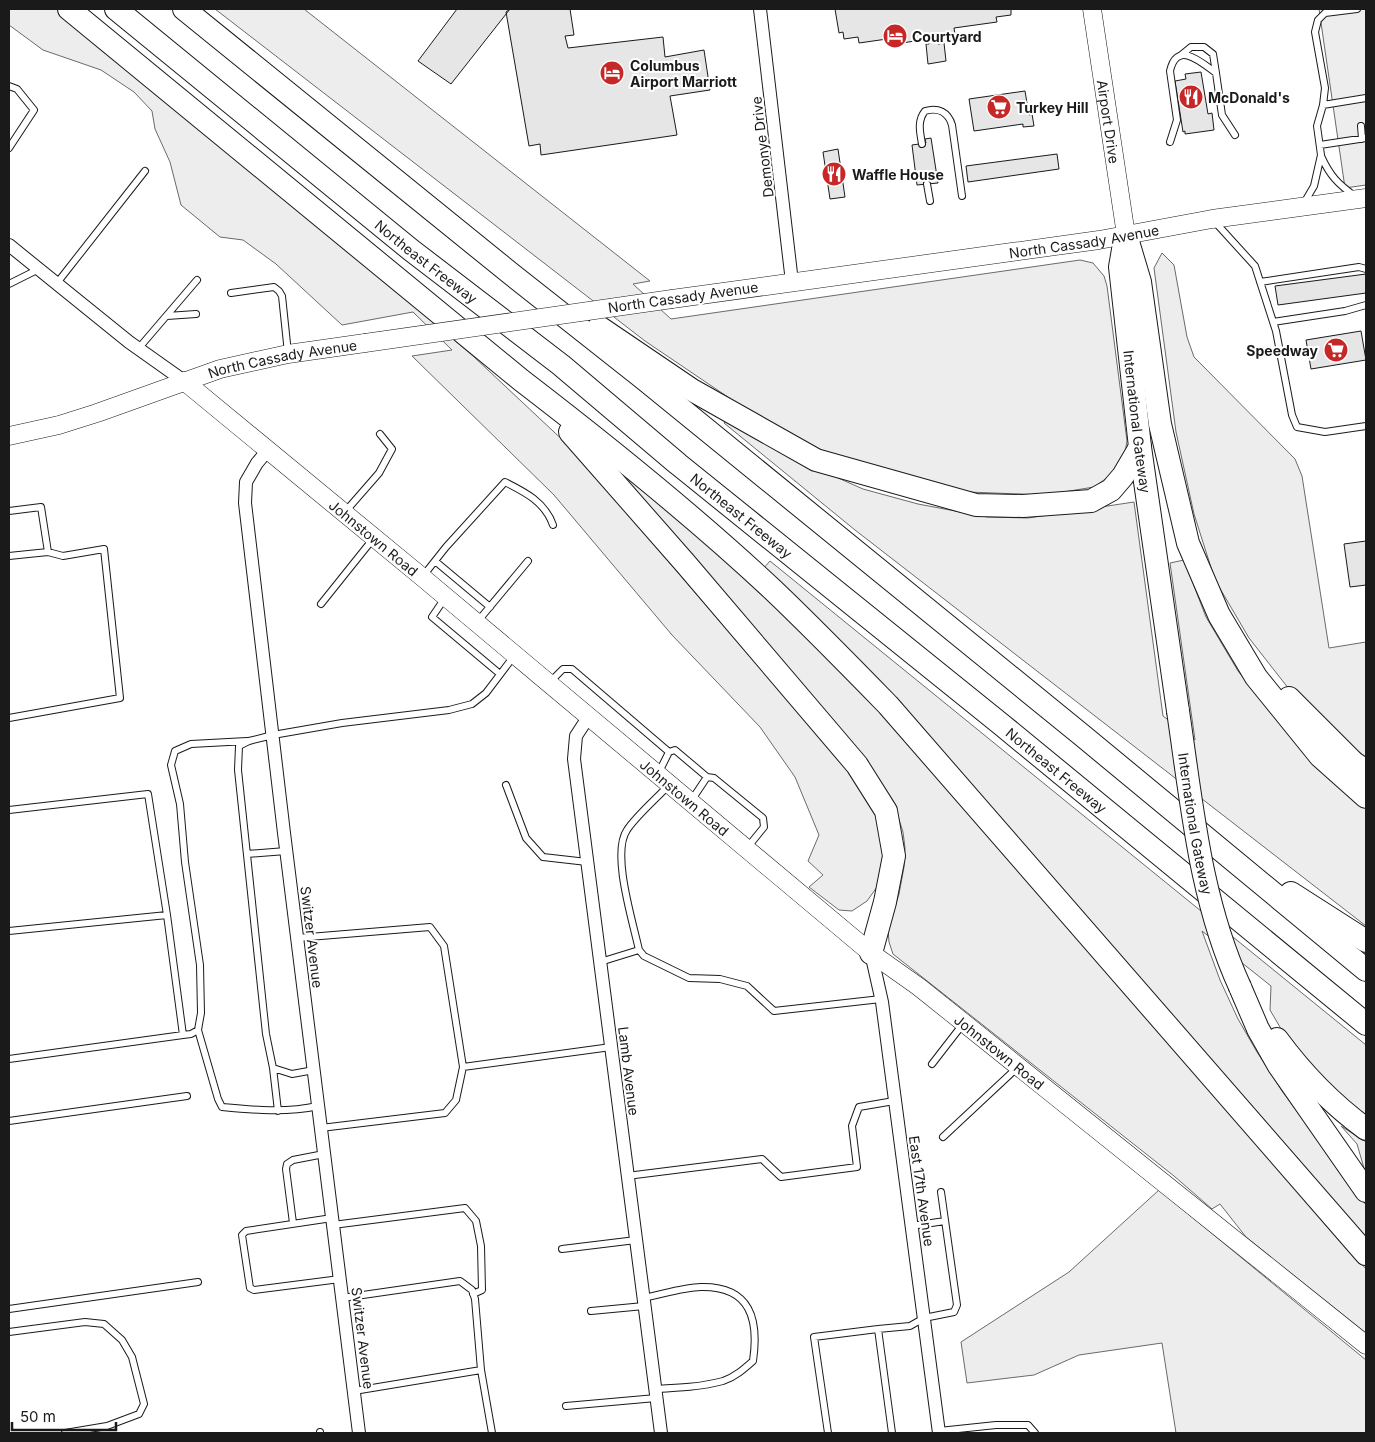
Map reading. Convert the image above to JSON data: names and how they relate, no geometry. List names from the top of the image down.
{
  "streets": {
    "highway": ["Northeast Freeway", "International Gateway"],
    "main road": ["Airport Drive", "North Cassady Avenue", "Johnstown Road"],
    "street": [
      "Demonye Drive",
      "Switzer Avenue",
      "Lamb Avenue",
      "East 17th Avenue"
    ]
  },
  "crossings": [
    ["Airport Drive", "North Cassady Avenue"],
    ["Airport Drive", "International Gateway"],
    ["Demonye Drive", "North Cassady Avenue"],
    ["North Cassady Avenue", "International Gateway"],
    ["North Cassady Avenue", "Johnstown Road"],
    ["Johnstown Road", "Switzer Avenue"],
    ["Johnstown Road", "Lamb Avenue"],
    ["Johnstown Road", "East 17th Avenue"]
  ],
  "places": {
    "hotel": ["Courtyard", "Columbus Airport Marriott"],
    "restaurant": ["McDonald's", "Waffle House"],
    "supermarket": ["Turkey Hill", "Speedway"]
  },
  "scale_bar": "50 m"
}
